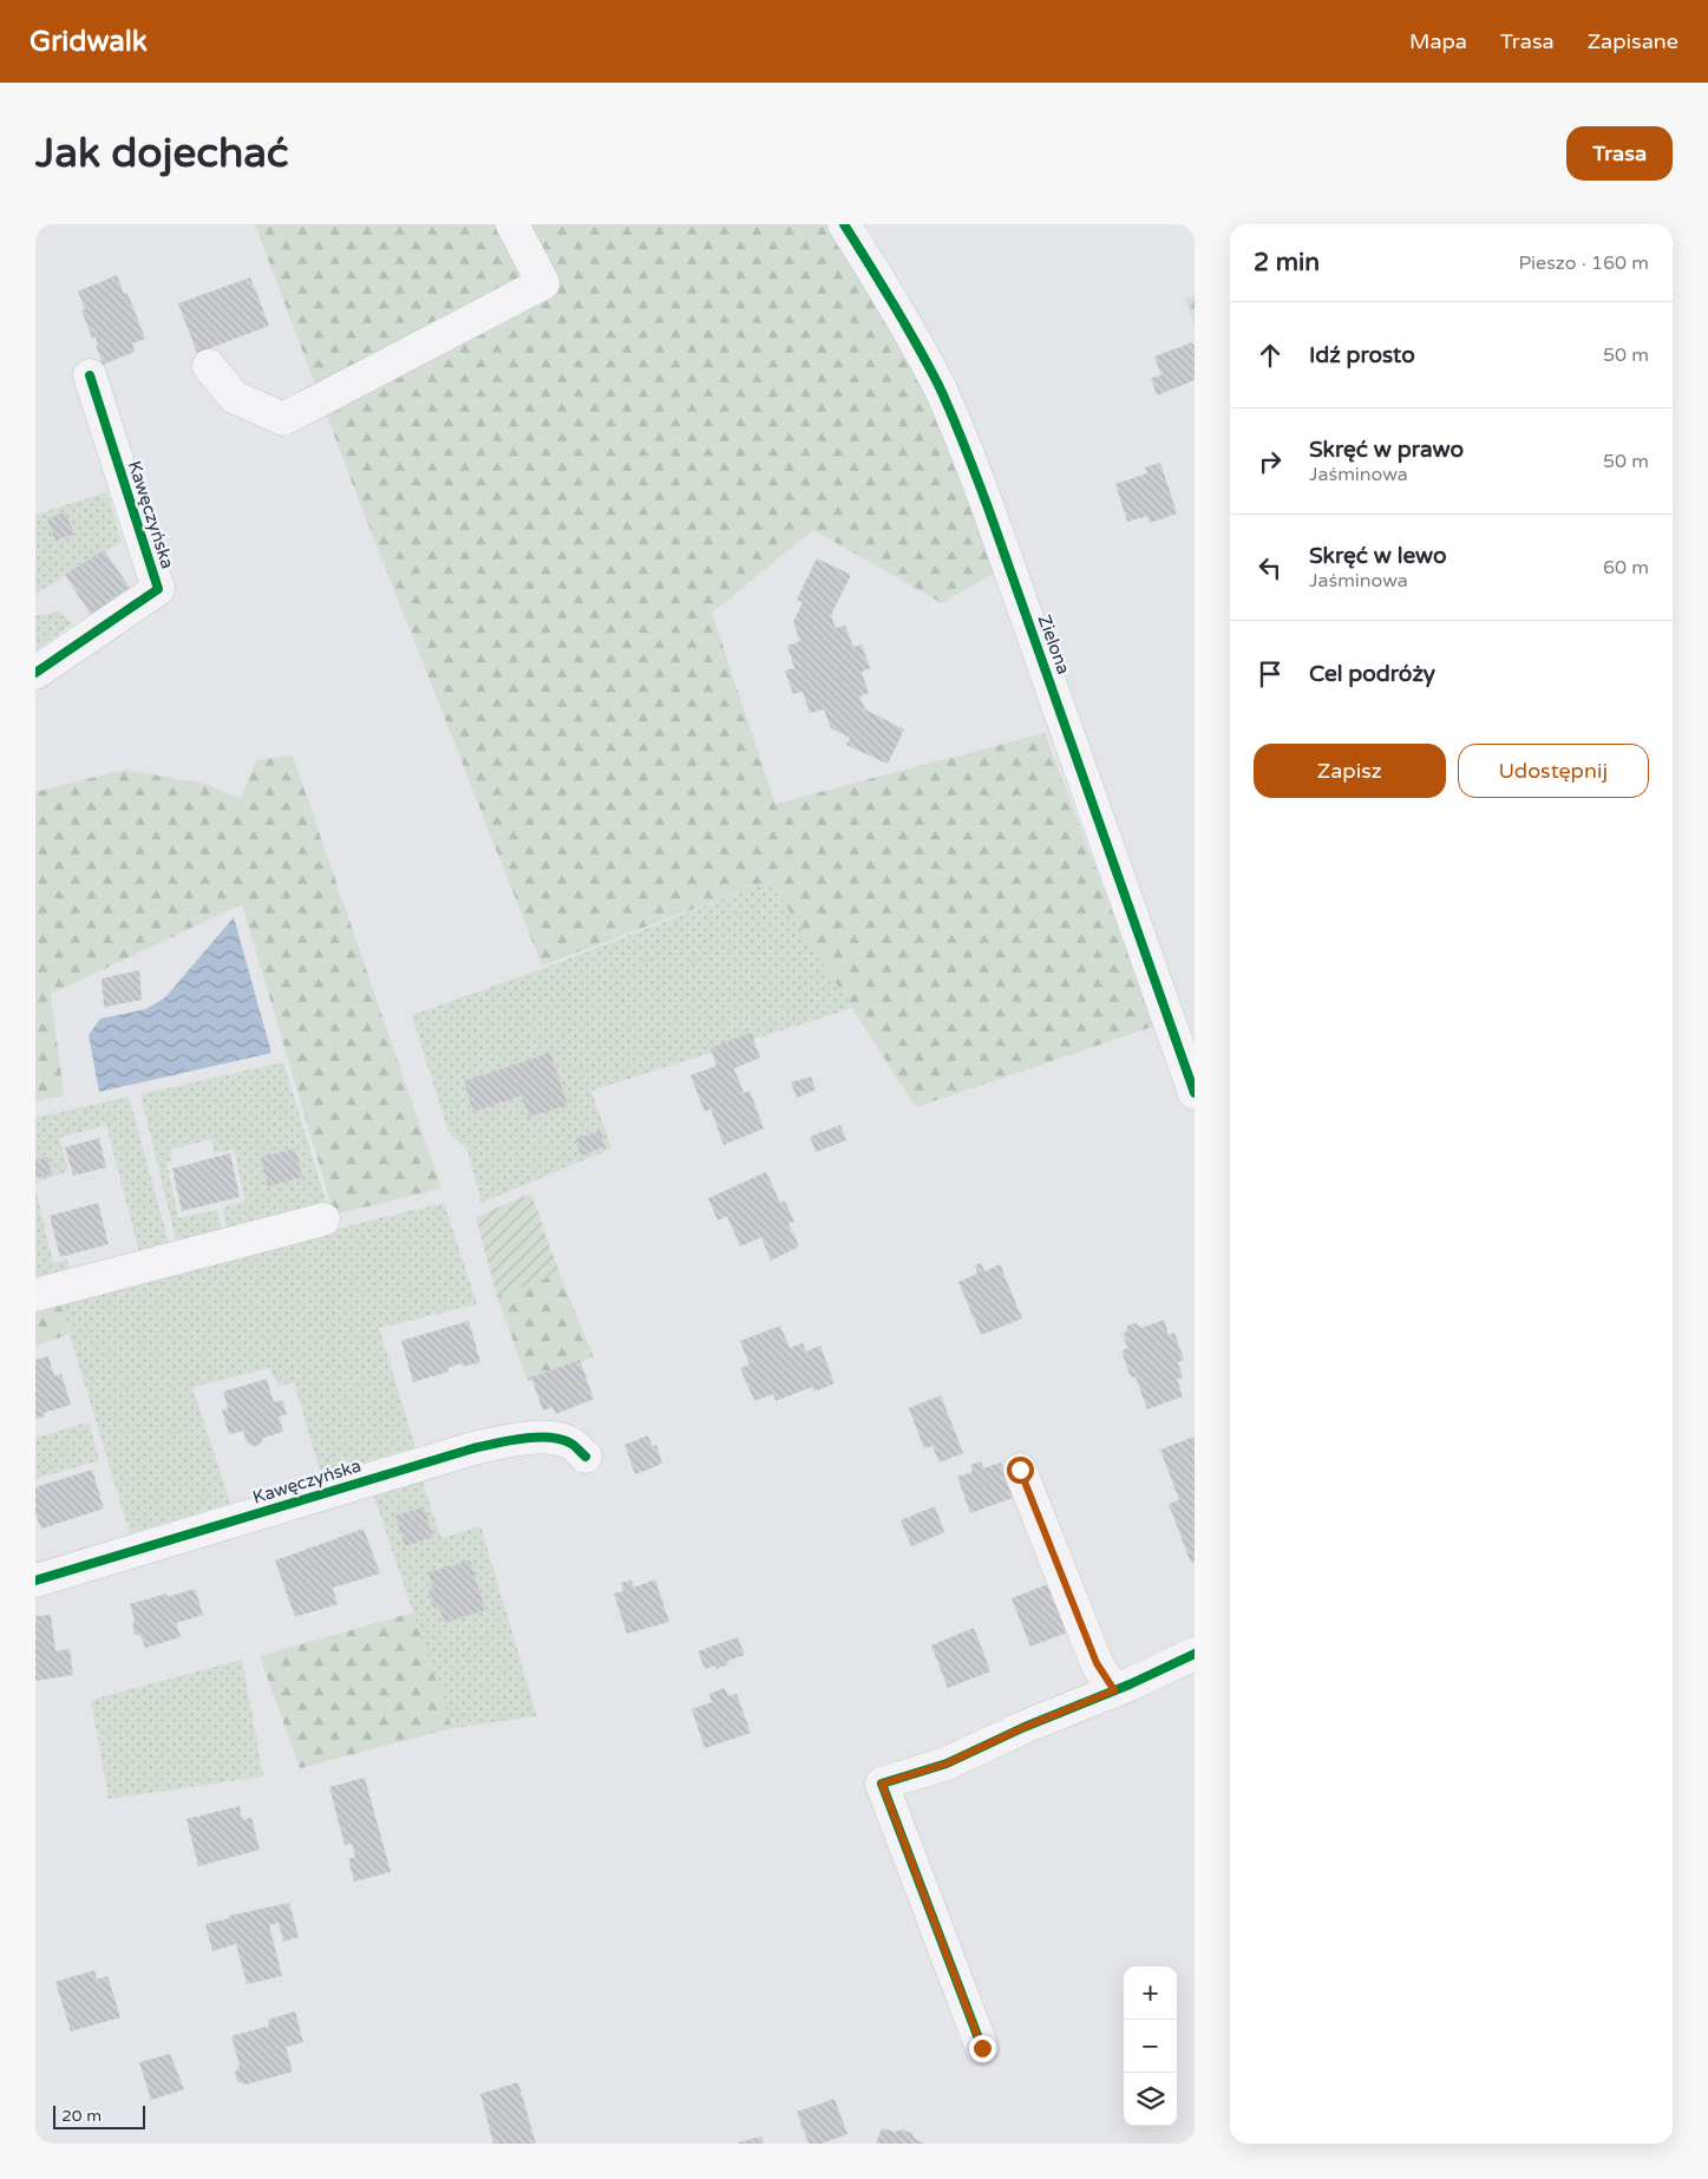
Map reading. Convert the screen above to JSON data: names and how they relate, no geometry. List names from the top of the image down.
{
  "streets": {
    "street": ["Kawęczyńska", "Zielona"]
  },
  "scale_bar": "20 m",
  "page": {
    "header": "Gridwalk",
    "nav": ["Mapa", "Trasa", "Zapisane"],
    "buttons": [
      "Trasa",
      ["Zapisz", "Udostępnij"]
    ],
    "title": "Jak dojechać",
    "heading": ["2 min", "Pieszo · 160 m"],
    "list": [
      ["Idź prosto", "50 m"],
      ["Skręć w prawo", "Jaśminowa", "50 m"],
      ["Skręć w lewo", "Jaśminowa", "60 m"],
      "Cel podróży"
    ],
    "map_buttons": ["+", "−"],
    "scale": "20 m"
  }
}
